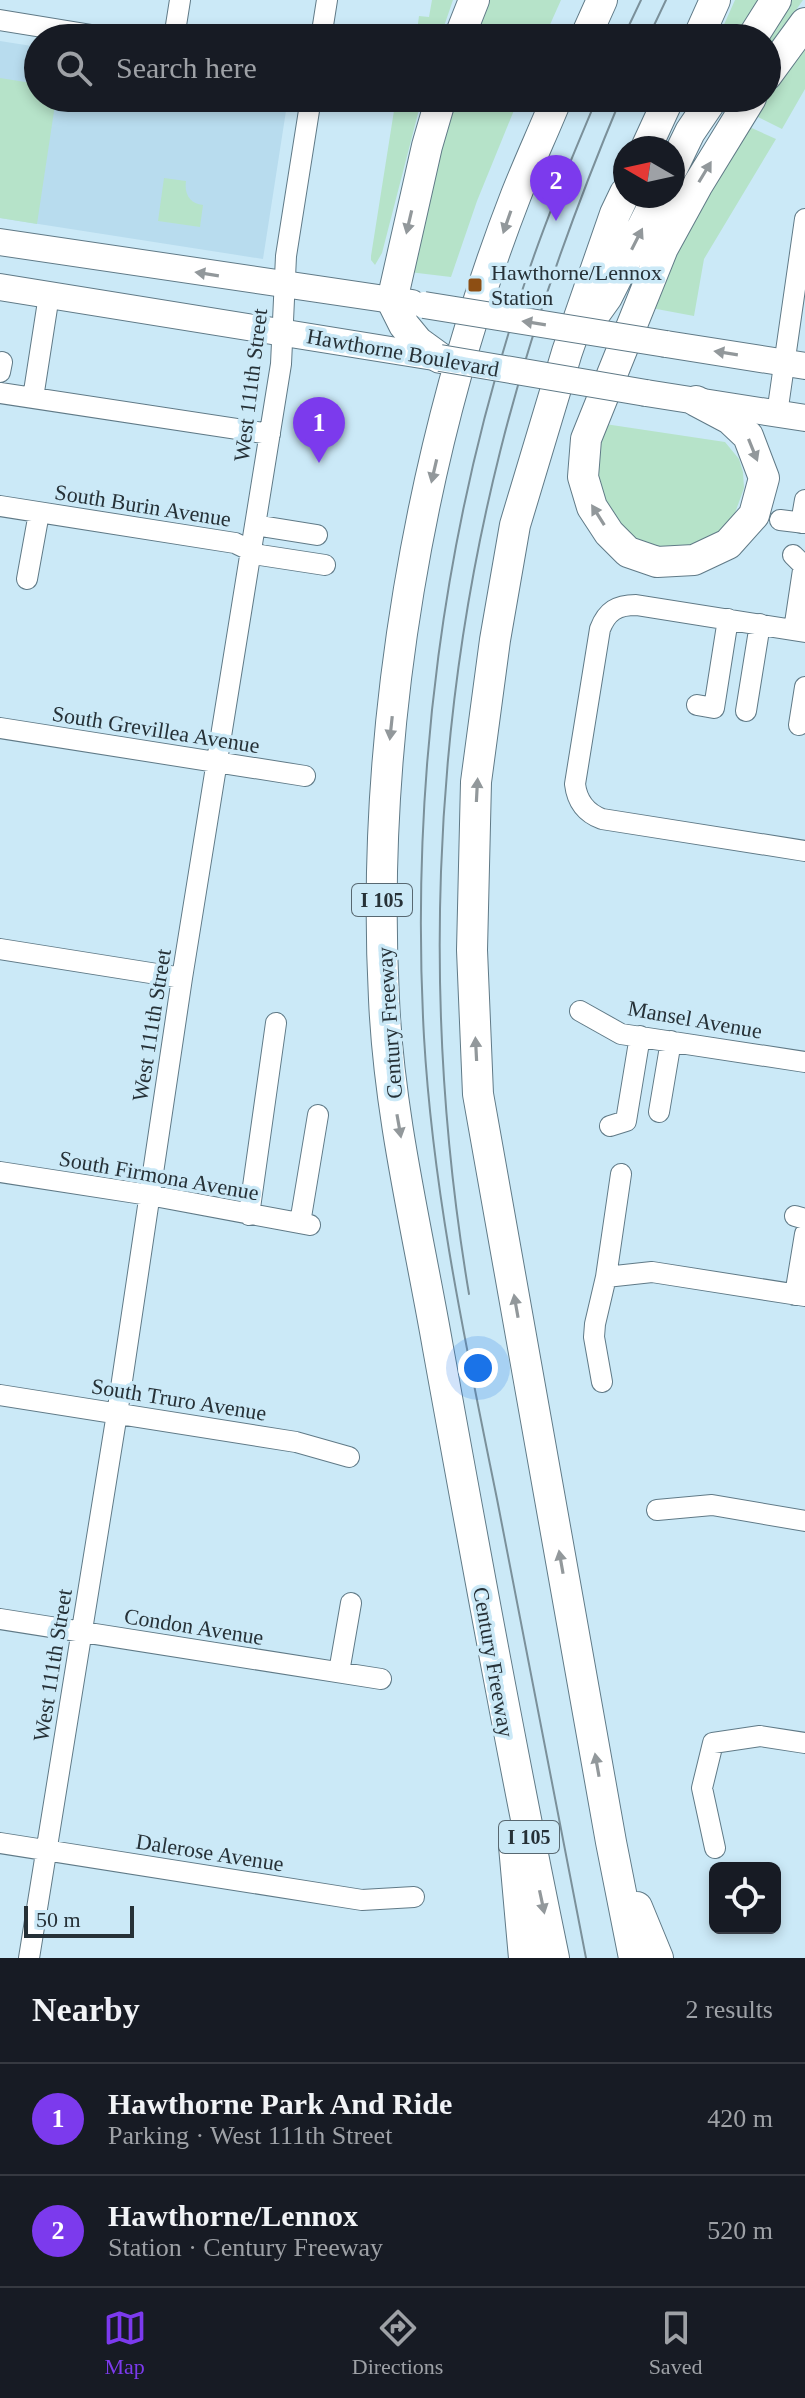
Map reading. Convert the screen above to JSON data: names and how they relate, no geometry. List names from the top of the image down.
{
  "streets": {
    "highway": ["I 105", "Century Freeway"],
    "main road": ["Hawthorne Boulevard"],
    "street": [
      "West 111th Street",
      "South Burin Avenue",
      "South Grevillea Avenue",
      "Mansel Avenue",
      "South Firmona Avenue",
      "South Truro Avenue",
      "Condon Avenue",
      "Dalerose Avenue"
    ]
  },
  "crossings": [
    ["Hawthorne Boulevard", "West 111th Street"],
    ["West 111th Street", "South Burin Avenue"],
    ["West 111th Street", "South Grevillea Avenue"],
    ["West 111th Street", "South Firmona Avenue"],
    ["West 111th Street", "South Truro Avenue"],
    ["West 111th Street", "Condon Avenue"],
    ["West 111th Street", "Dalerose Avenue"]
  ],
  "places": {
    "transit": ["Hawthorne/Lennox Station"]
  },
  "scale_bar": "50 m",
  "north": "left",
  "page": {
    "search": "Search here",
    "pins": ["2", "1"],
    "scale": "50 m",
    "heading": ["Nearby", "2 results"],
    "list": [
      {
        "mark": "1",
        "name": "Hawthorne Park And Ride",
        "note": "Parking · West 111th Street",
        "value": "420 m"
      },
      {
        "mark": "2",
        "name": "Hawthorne/Lennox",
        "note": "Station · Century Freeway",
        "value": "520 m"
      }
    ],
    "nav": ["Map", "Directions", "Saved"]
  }
}
